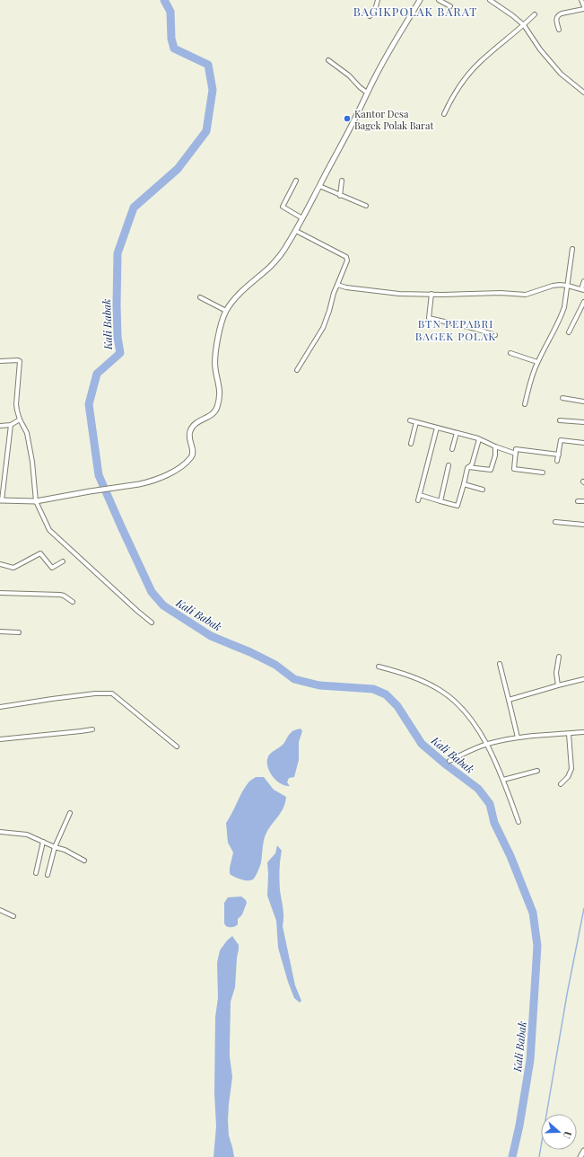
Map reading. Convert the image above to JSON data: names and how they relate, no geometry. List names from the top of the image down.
{
  "districts": ["BAGIKPOLAK BARAT", "BTN PEPABRI BAGEK POLAK"],
  "water": ["Kali Babak"],
  "places": ["Kantor Desa Bagek Polak Barat"],
  "north": "right"
}
